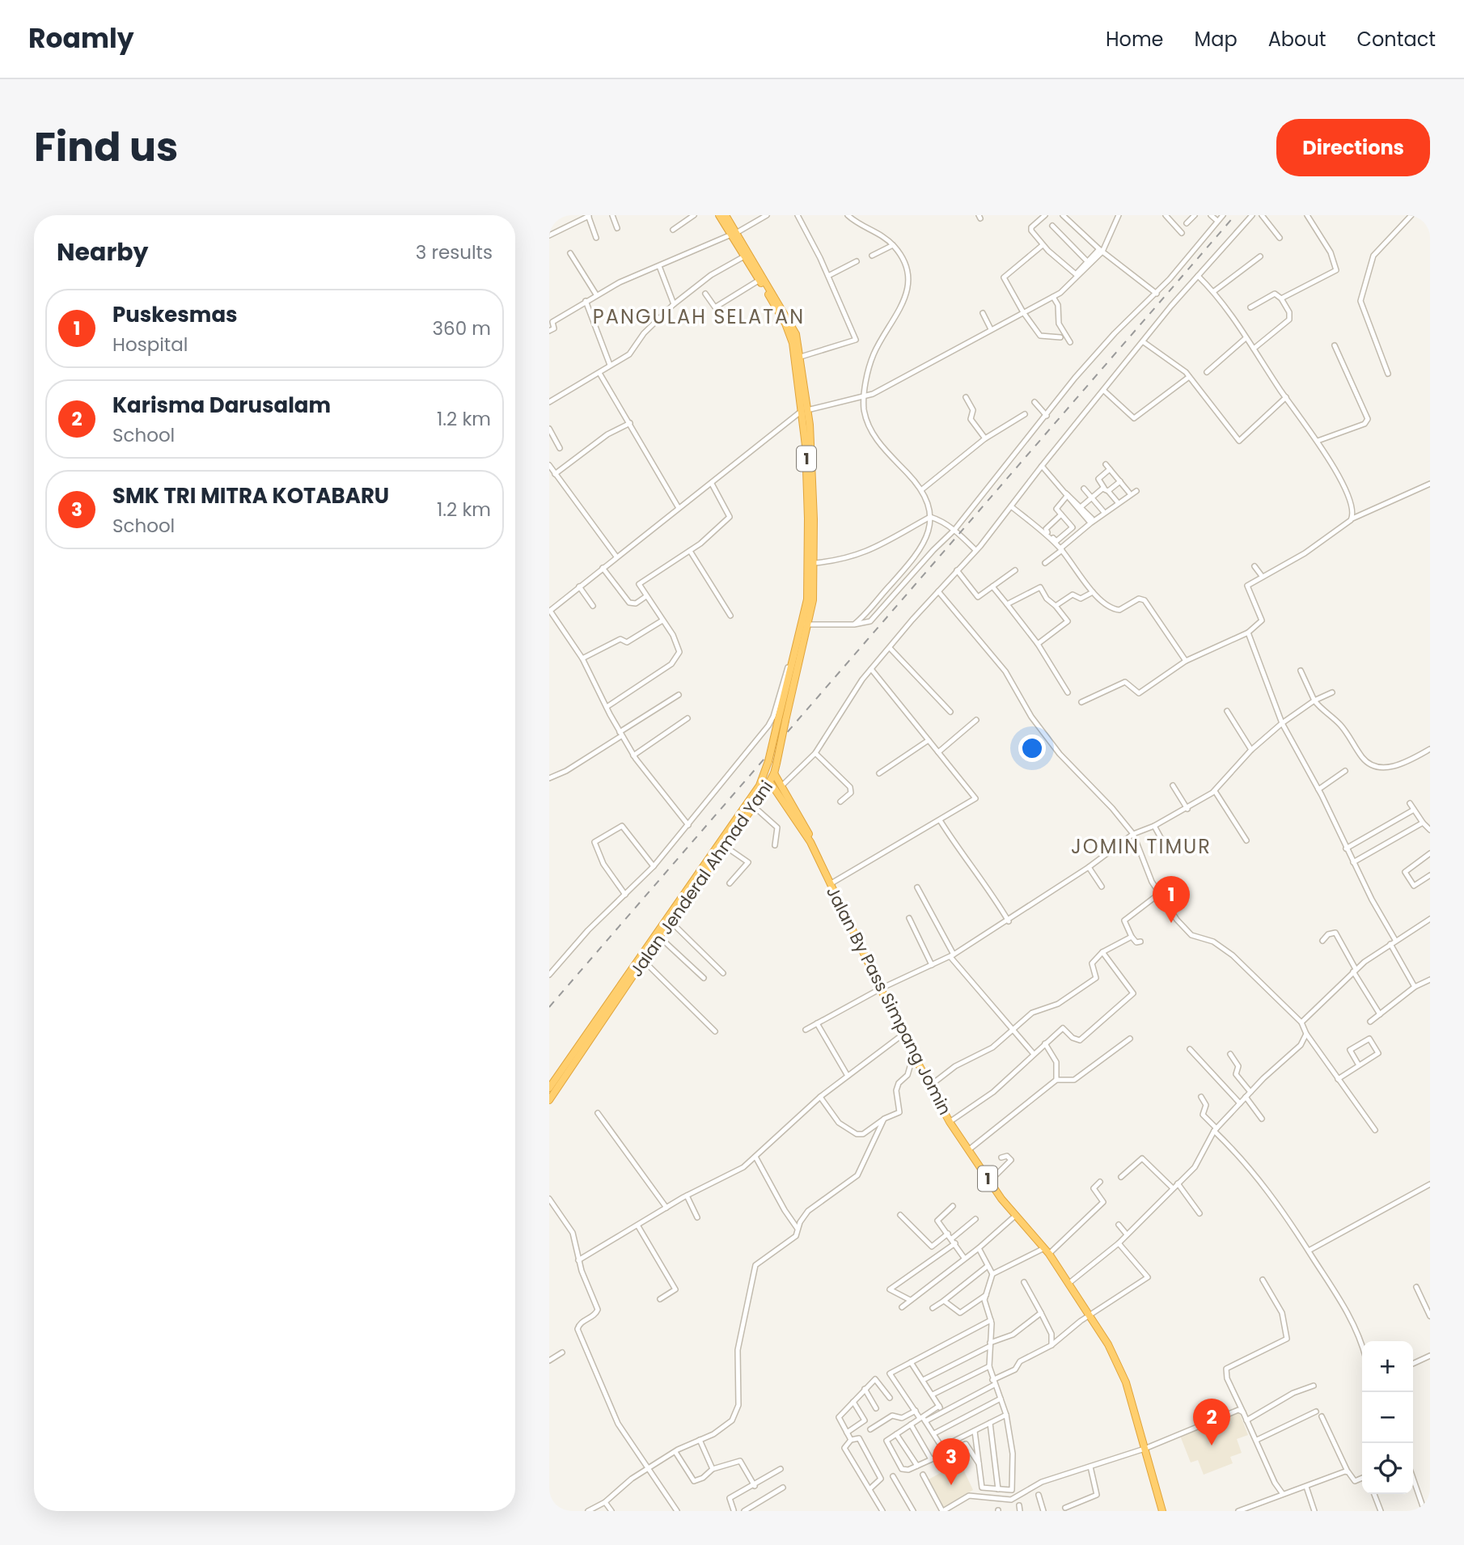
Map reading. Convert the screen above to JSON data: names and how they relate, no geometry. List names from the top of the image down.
{
  "streets": {
    "highway": ["1", "Jalan Jenderal Ahmad Yani", "Jalan By Pass Simpang Jomin"]
  },
  "crossings": [
    ["1", "Jalan Jenderal Ahmad Yani"],
    ["Jalan Jenderal Ahmad Yani", "Jalan By Pass Simpang Jomin"]
  ],
  "districts": ["PANGULAH SELATAN", "JOMIN TIMUR"],
  "page": {
    "header": "Roamly",
    "nav": [
      "Home",
      "Map",
      "About",
      "Contact"
    ],
    "title": "Find us",
    "buttons": "Directions",
    "heading": ["Nearby", "3 results"],
    "list": [
      {
        "mark": "1",
        "name": "Puskesmas",
        "note": "Hospital",
        "value": "360 m"
      },
      {
        "mark": "2",
        "name": "Karisma Darusalam",
        "note": "School",
        "value": "1.2 km"
      },
      {
        "mark": "3",
        "name": "SMK TRI MITRA KOTABARU",
        "note": "School",
        "value": "1.2 km"
      }
    ],
    "pins": ["1", "2", "3"],
    "map_buttons": ["+", "−"]
  }
}
